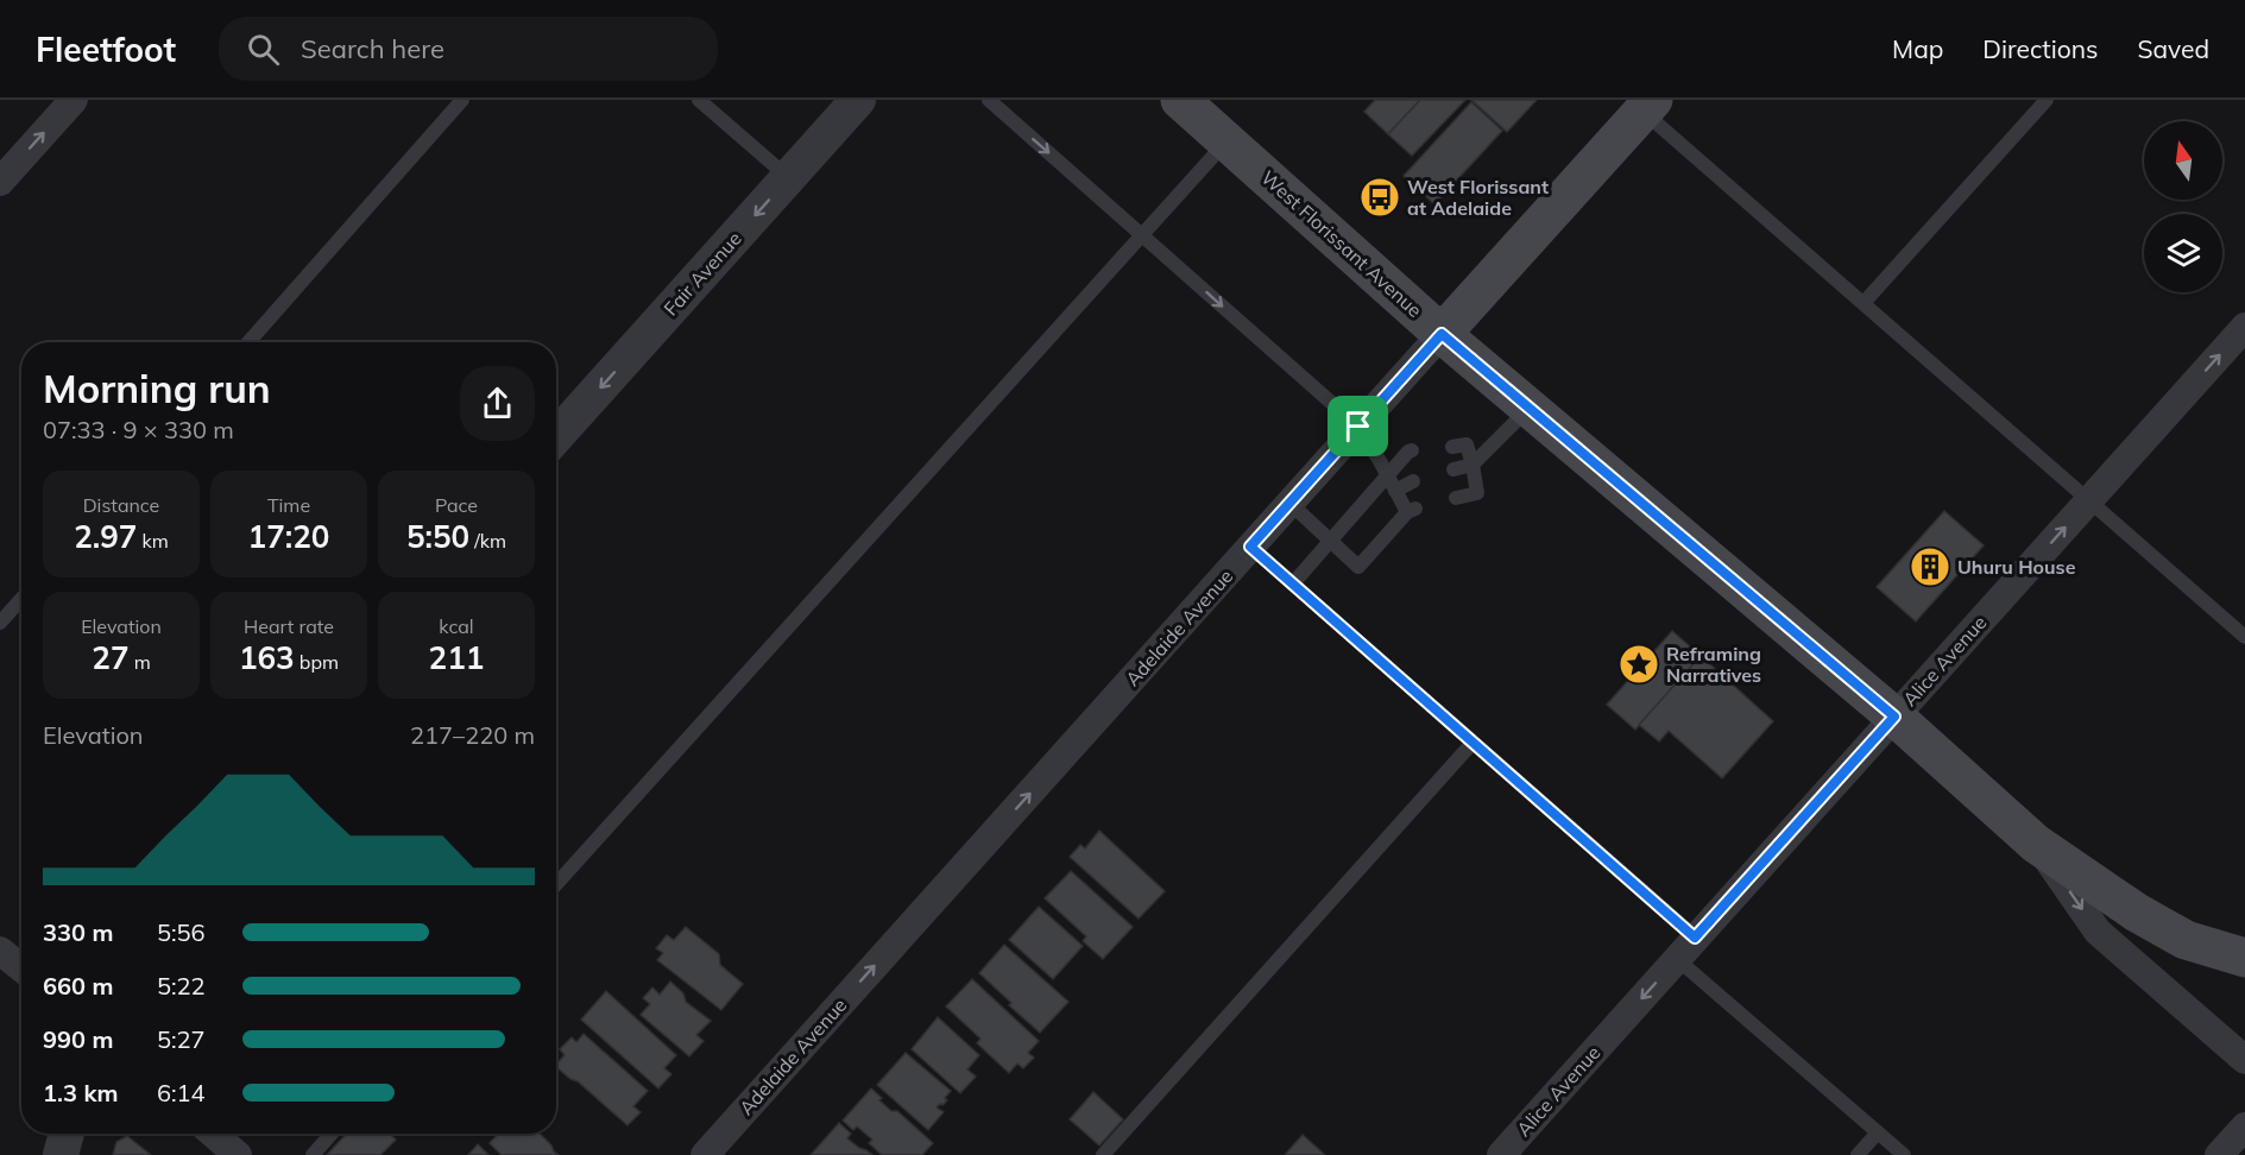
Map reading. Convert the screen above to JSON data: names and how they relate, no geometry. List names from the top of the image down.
{
  "streets": {
    "main road": ["West Florissant Avenue", "Adelaide Avenue"],
    "street": ["Fair Avenue", "Alice Avenue"]
  },
  "crossings": [
    ["West Florissant Avenue", "Adelaide Avenue"],
    ["West Florissant Avenue", "Alice Avenue"]
  ],
  "one_way": ["Fair Avenue", "Adelaide Avenue"],
  "places": {
    "bus stop": ["West Florissant at Adelaide"],
    "building": ["Uhuru House"],
    "place": ["Reframing Narratives"]
  },
  "north": "top",
  "page": {
    "header": "Fleetfoot",
    "search": "Search here",
    "nav": ["Map", "Directions", "Saved"],
    "heading": ["Morning run", "07:33 · 9 × 330 m"],
    "stats": [
      ["Distance", "2.97 km"],
      ["Time", "17:20"],
      ["Pace", "5:50 /km"],
      ["Elevation", "27 m"],
      ["Heart rate", "163 bpm"],
      ["kcal", "211"]
    ],
    "chart": ["Elevation", "217–220 m"],
    "list": [
      {
        "name": "330 m",
        "note": "5:56"
      },
      {
        "name": "660 m",
        "note": "5:22"
      },
      {
        "name": "990 m",
        "note": "5:27"
      },
      {
        "name": "1.3 km",
        "note": "6:14"
      }
    ]
  }
}
